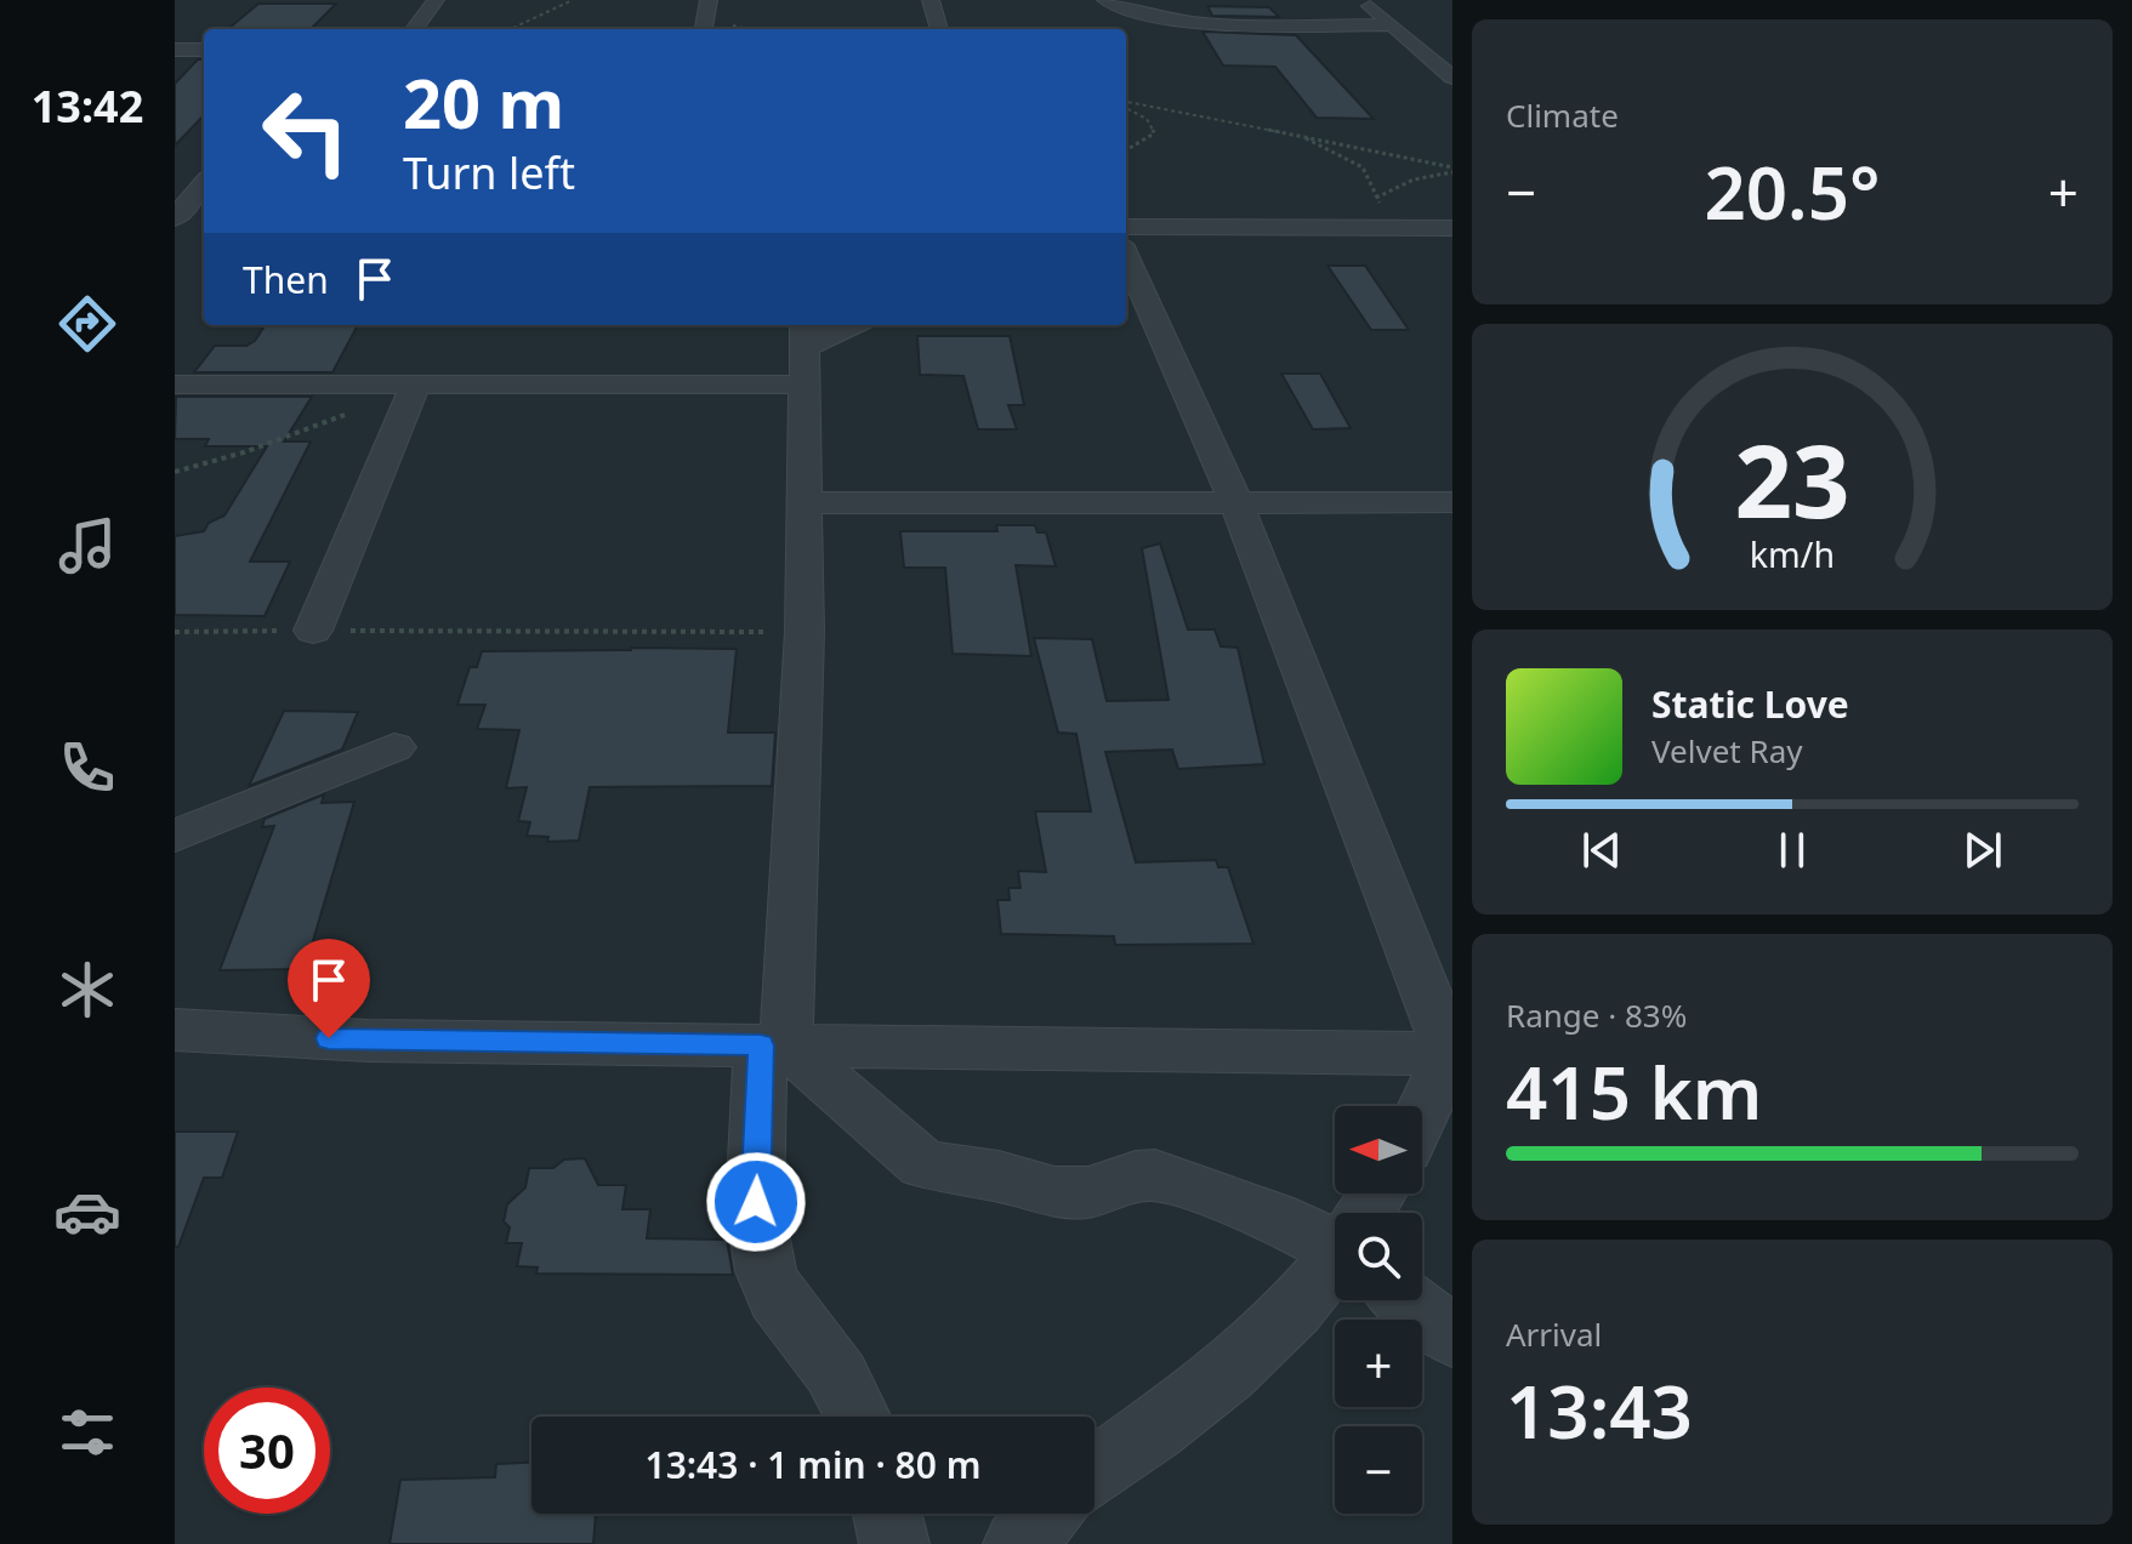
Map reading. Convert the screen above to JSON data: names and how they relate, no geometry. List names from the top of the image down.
{
  "north": "left",
  "page": {
    "tabs": "13:42",
    "tile": [
      "Climate",
      ["Range · 83%", "415 km"],
      ["Arrival", "13:43"]
    ],
    "turn": ["20 m", "Turn left"],
    "heat": ["−", "20.5°", "+"],
    "then": "Then",
    "song": ["Static Love", "Velvet Ray"],
    "map_buttons": ["+", "−"],
    "limit": "30",
    "trip": "13:43 · 1 min · 80 m",
    "gauge": ["23", "km/h"]
  }
}
